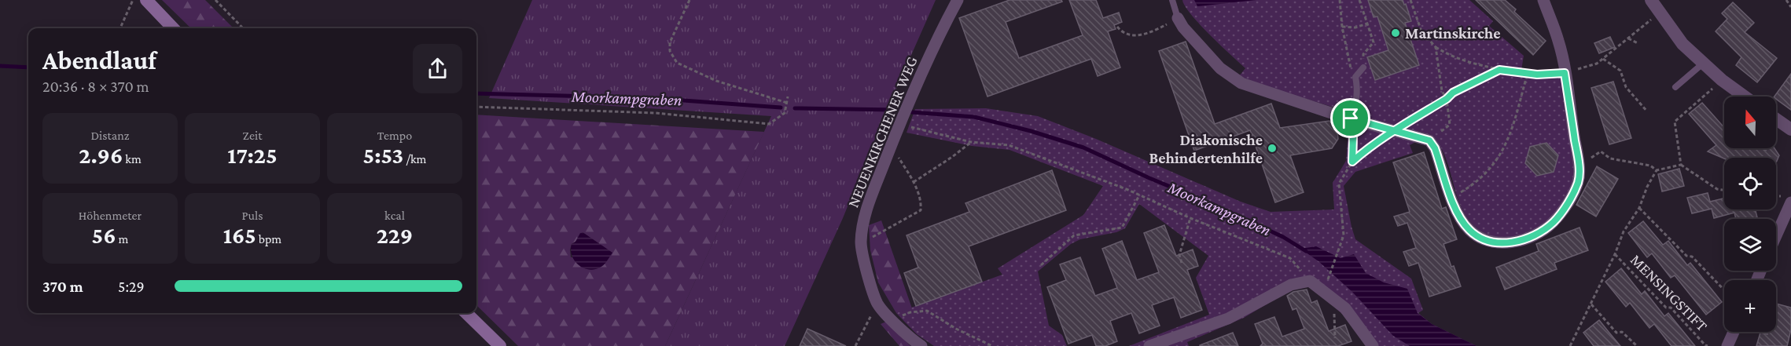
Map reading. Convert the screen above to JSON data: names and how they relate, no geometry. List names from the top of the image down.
{
  "streets": {
    "street": ["NEUENKIRCHENER WEG"],
    "path": ["MENSINGSTIFT"]
  },
  "water": ["Moorkampgraben"],
  "places": ["Martinskirche", "Diakonische Behindertenhilfe"],
  "north": "top",
  "page": {
    "heading": ["Abendlauf", "20:36 · 8 × 370 m"],
    "map_buttons": "+",
    "stats": [
      ["Distanz", "2.96 km"],
      ["Zeit", "17:25"],
      ["Tempo", "5:53 /km"],
      ["Höhenmeter", "56 m"],
      ["Puls", "165 bpm"],
      ["kcal", "229"]
    ],
    "list": [
      {
        "name": "370 m",
        "note": "5:29"
      }
    ]
  }
}
